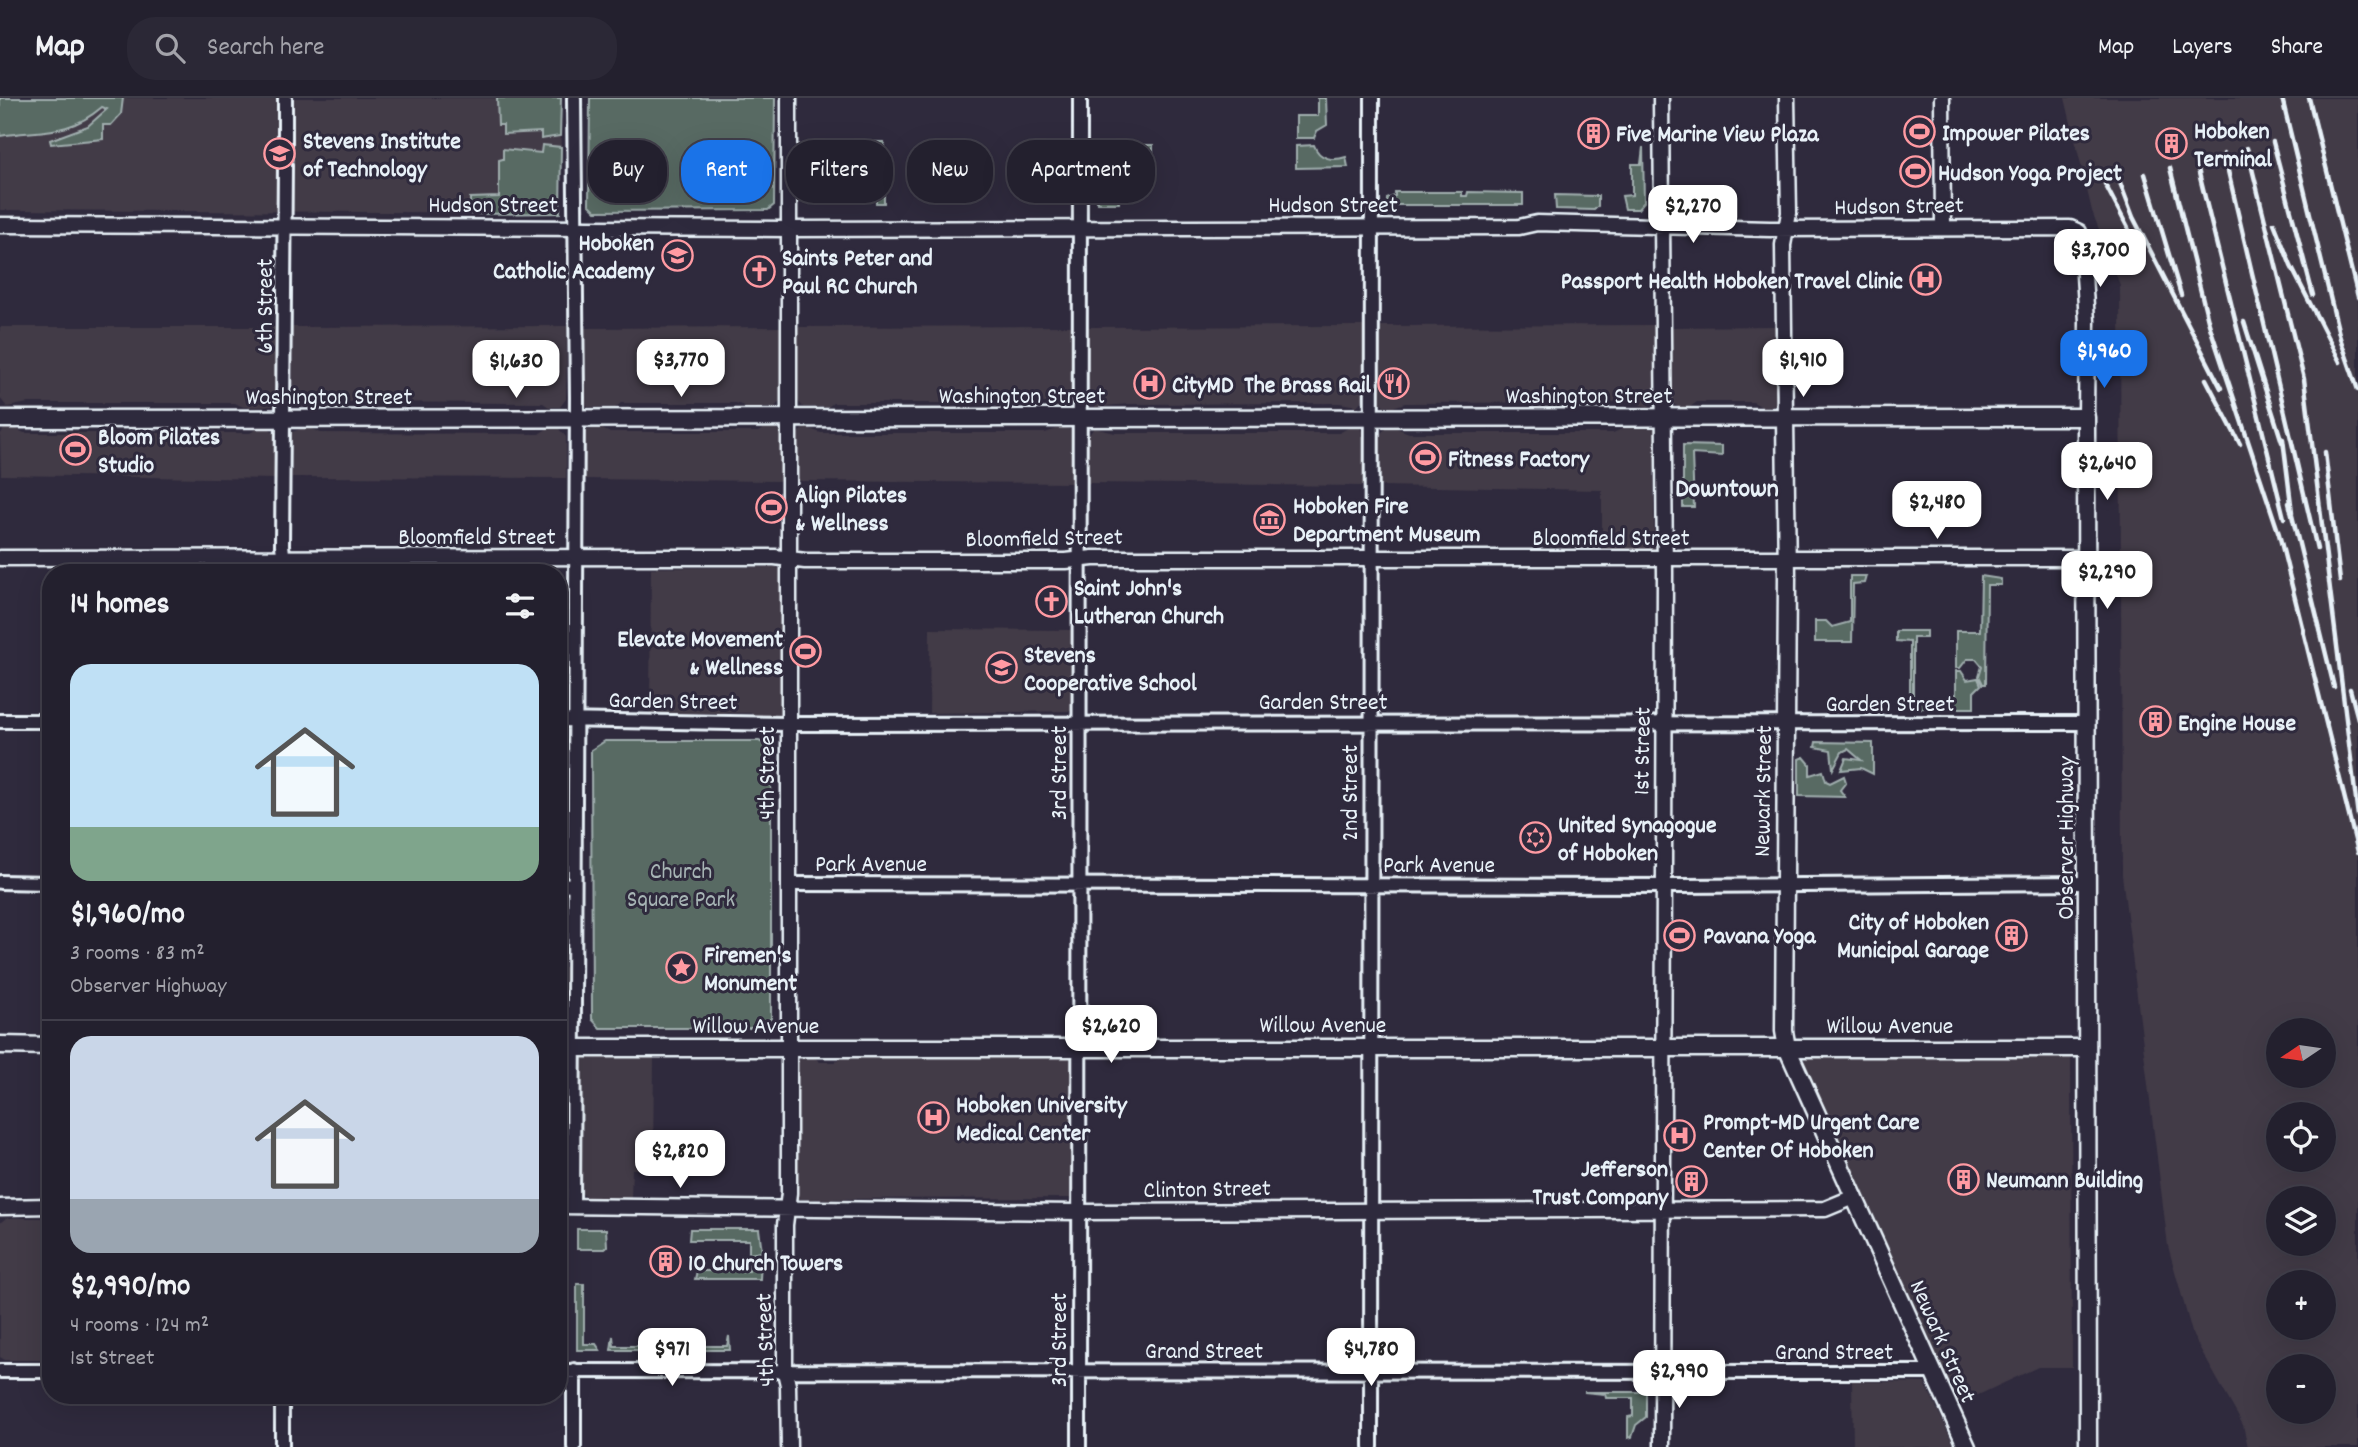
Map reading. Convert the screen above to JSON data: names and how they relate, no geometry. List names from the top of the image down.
{
  "streets": {
    "main road": [
      "Washington Street",
      "Newark Street",
      "Observer Highway",
      "Willow Avenue"
    ],
    "street": [
      "Hudson Street",
      "6th Street",
      "Bloomfield Street",
      "Garden Street",
      "1st Street",
      "4th Street",
      "3rd Street",
      "2nd Street",
      "Park Avenue",
      "Clinton Street",
      "Grand Street"
    ]
  },
  "crossings": [
    ["Hudson Street", "6th Street"],
    ["Hudson Street", "1st Street"],
    ["Hudson Street", "4th Street"],
    ["Hudson Street", "3rd Street"],
    ["Hudson Street", "Newark Street"],
    ["Hudson Street", "2nd Street"],
    ["Hudson Street", "Observer Highway"],
    ["6th Street", "Washington Street"],
    ["Washington Street", "1st Street"],
    ["Washington Street", "4th Street"],
    ["Washington Street", "3rd Street"],
    ["Washington Street", "Newark Street"],
    ["Washington Street", "2nd Street"],
    ["Washington Street", "Observer Highway"],
    ["Bloomfield Street", "1st Street"],
    ["Bloomfield Street", "4th Street"],
    ["Bloomfield Street", "3rd Street"],
    ["Bloomfield Street", "Newark Street"],
    ["Bloomfield Street", "2nd Street"],
    ["Bloomfield Street", "Observer Highway"],
    ["Garden Street", "1st Street"],
    ["Garden Street", "4th Street"],
    ["Garden Street", "3rd Street"],
    ["Garden Street", "Newark Street"],
    ["Garden Street", "2nd Street"],
    ["Garden Street", "Observer Highway"],
    ["1st Street", "Park Avenue"],
    ["1st Street", "Willow Avenue"],
    ["1st Street", "Clinton Street"],
    ["1st Street", "Grand Street"],
    ["4th Street", "Park Avenue"],
    ["4th Street", "Willow Avenue"],
    ["4th Street", "Clinton Street"],
    ["4th Street", "Grand Street"],
    ["3rd Street", "Park Avenue"],
    ["3rd Street", "Willow Avenue"],
    ["3rd Street", "Clinton Street"],
    ["3rd Street", "Grand Street"],
    ["Newark Street", "Park Avenue"],
    ["Newark Street", "Willow Avenue"],
    ["Newark Street", "Clinton Street"],
    ["Newark Street", "Grand Street"],
    ["2nd Street", "Park Avenue"],
    ["2nd Street", "Willow Avenue"],
    ["2nd Street", "Clinton Street"],
    ["2nd Street", "Grand Street"],
    ["Observer Highway", "Park Avenue"],
    ["Observer Highway", "Willow Avenue"]
  ],
  "districts": ["Downtown"],
  "parks": ["Church Square Park"],
  "places": {
    "sports": [
      "Impower Pilates",
      "Hudson Yoga Project",
      "Bloom Pilates Studio",
      "Fitness Factory",
      "Align Pilates & Wellness",
      "Elevate Movement & Wellness",
      "Pavana Yoga"
    ],
    "building": [
      "Five Marine View Plaza",
      "Hoboken Terminal",
      "Engine House",
      "City of Hoboken Municipal Garage",
      "Neumann Building",
      "Jefferson Trust Company",
      "10 Church Towers"
    ],
    "school or university": ["Stevens Institute of Technology", "Hoboken Catholic Academy", "Stevens Cooperative School"],
    "church": ["Saints Peter and Paul RC Church", "Saint John's Lutheran Church"],
    "hospital": [
      "Passport Health Hoboken Travel Clinic",
      "CityMD",
      "Hoboken University Medical Center",
      "Prompt-MD Urgent Care Center Of Hoboken"
    ],
    "restaurant": ["The Brass Rail"],
    "museum": ["Hoboken Fire Department Museum"],
    "synagogue": ["United Synagogue of Hoboken"],
    "place": ["Firemen's Monument"]
  },
  "north": "left",
  "page": {
    "header": "Map",
    "search": "Search here",
    "nav": ["Map", "Layers", "Share"],
    "chip": [
      "Buy",
      "Rent",
      "Filters",
      "New",
      "Apartment"
    ],
    "price": [
      "$2,270",
      "$3,700",
      "$1,960",
      "$3,770",
      "$1,910",
      "$1,630",
      "$2,640",
      "$2,480",
      "$2,290",
      "$2,620",
      "$2,820",
      "$971",
      "$4,780",
      "$2,990"
    ],
    "heading": "14 homes",
    "list": [
      {
        "name": "$1,960/mo",
        "note": "3 rooms · 83 m² · Observer Highway"
      },
      {
        "name": "$2,990/mo",
        "note": "4 rooms · 124 m² · 1st Street"
      }
    ],
    "map_buttons": ["+", "−"]
  }
}
